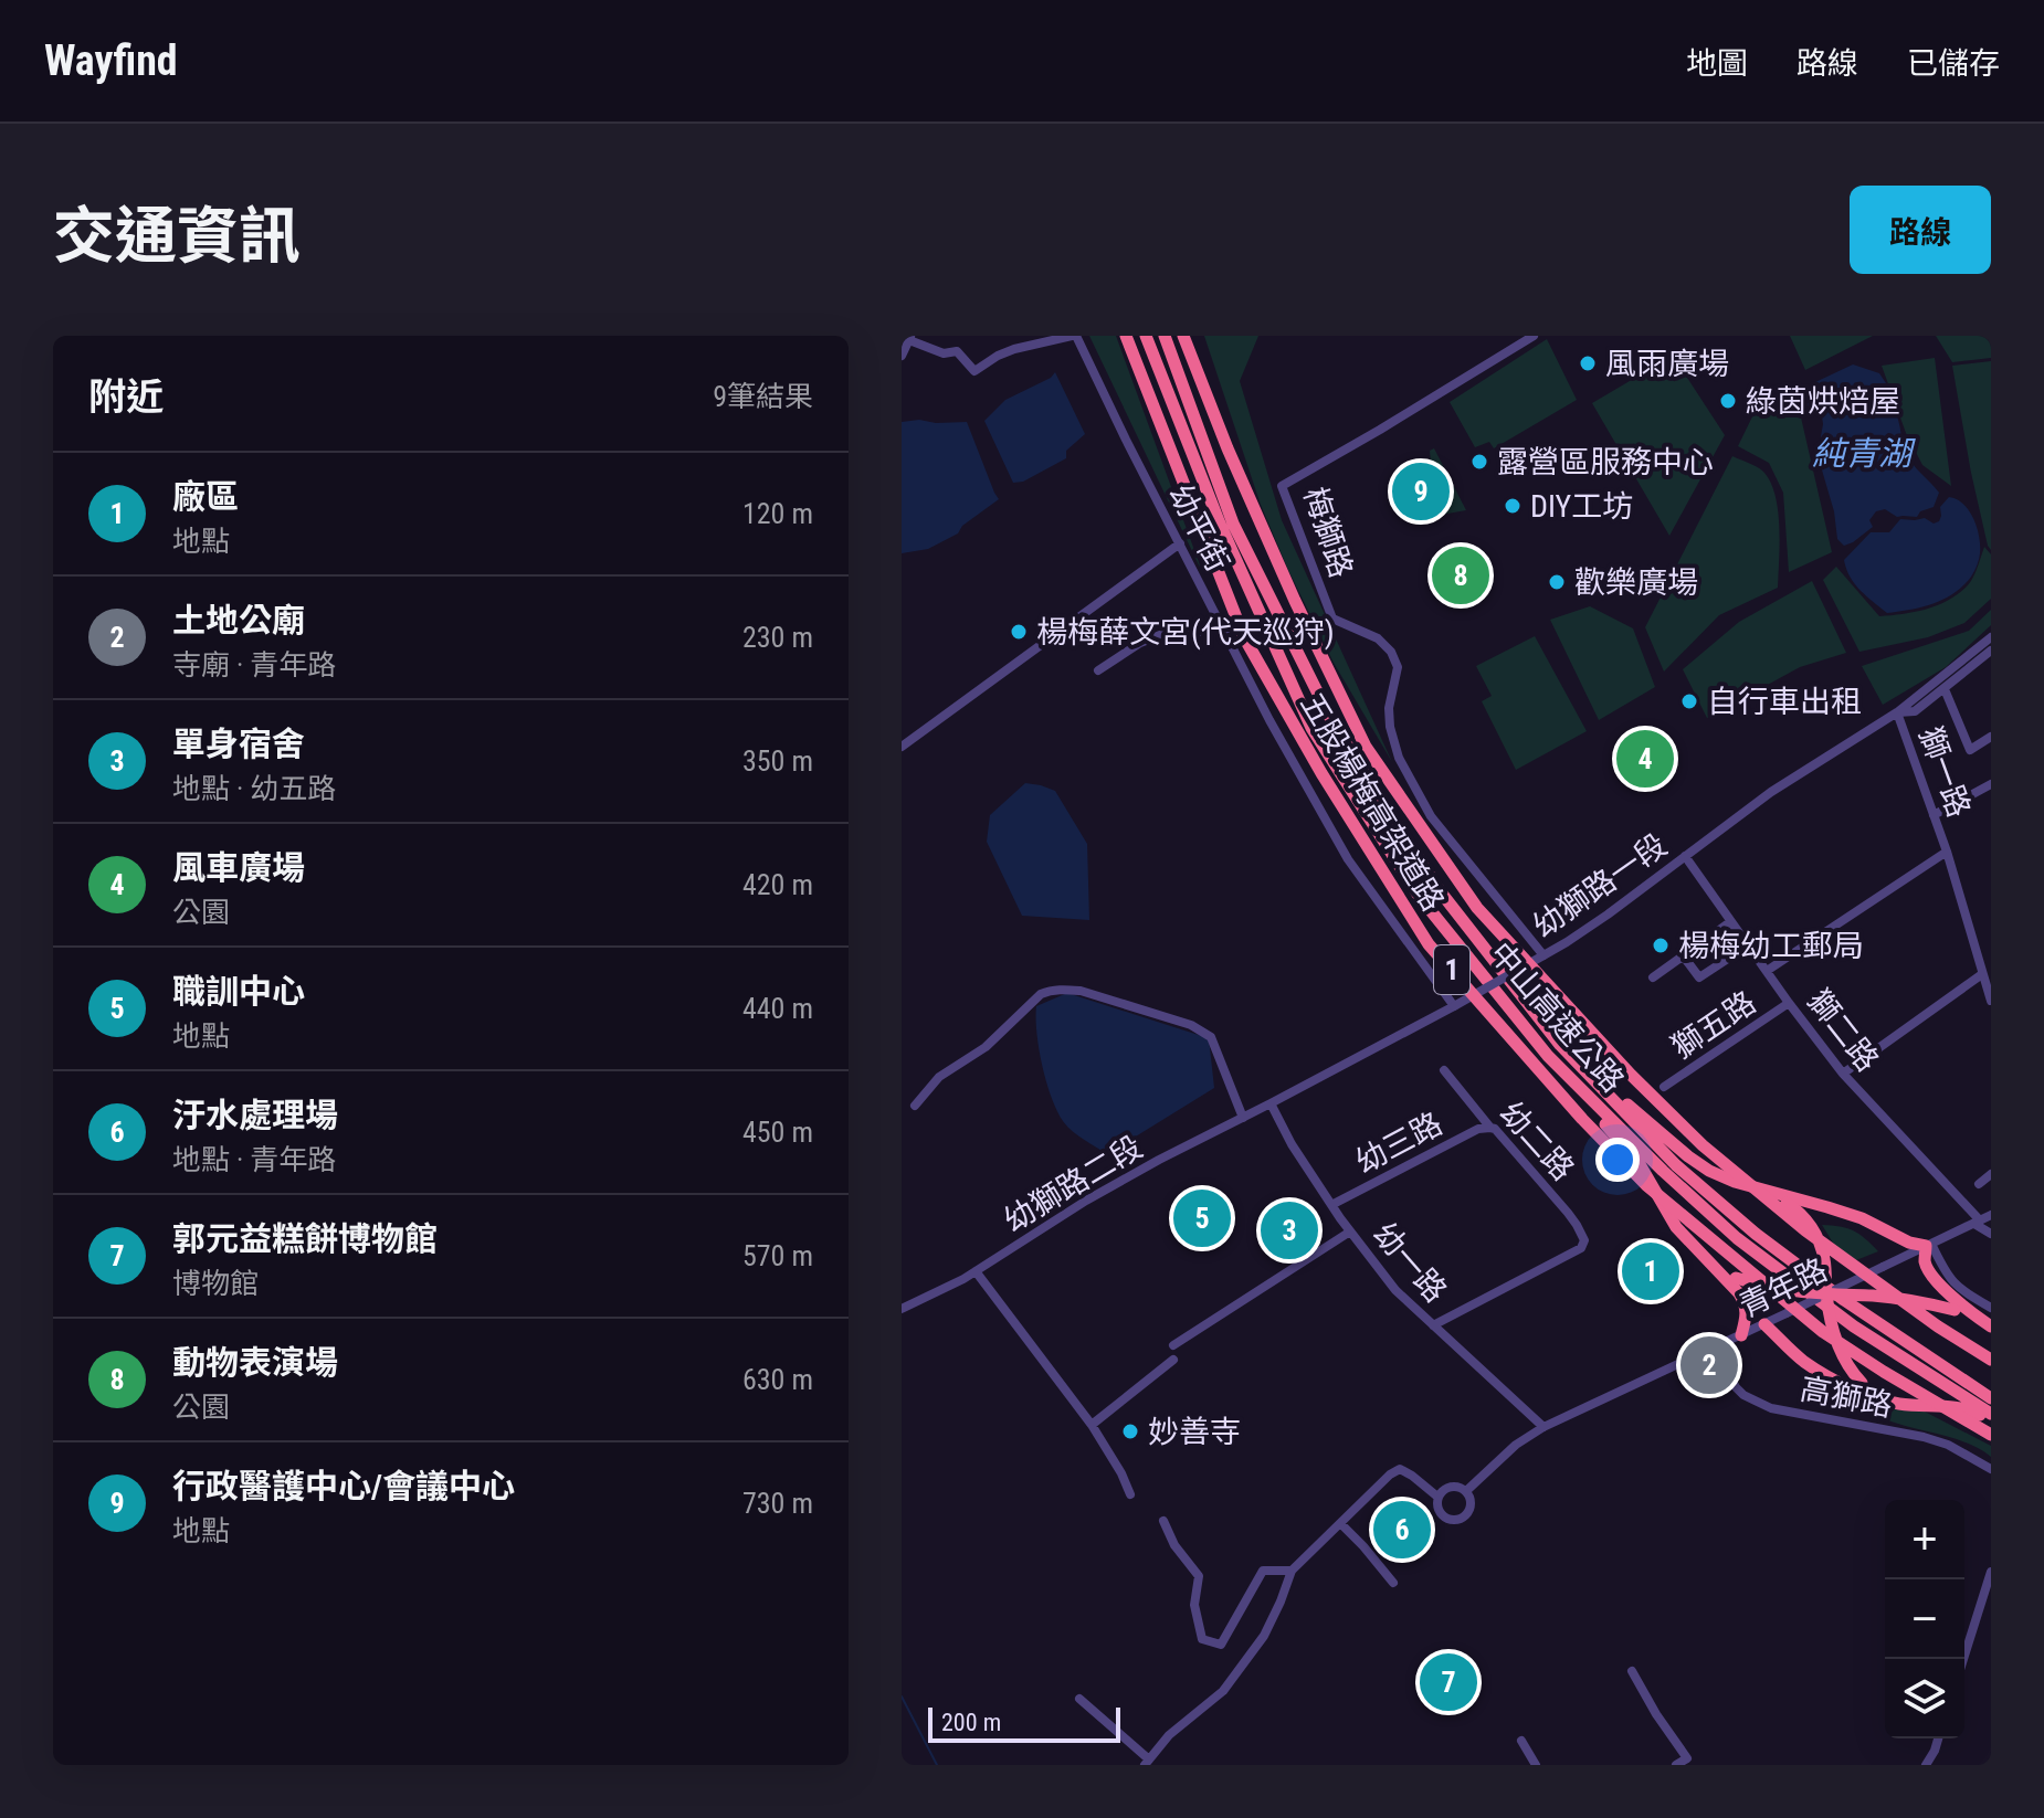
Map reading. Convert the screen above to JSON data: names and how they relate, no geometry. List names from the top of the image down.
{
  "streets": {
    "highway": ["五股楊梅高架道路", "1", "中山高速公路"],
    "street": [
      "幼平街",
      "梅獅路",
      "獅一路",
      "幼獅路一段",
      "獅五路",
      "獅二路",
      "幼二路",
      "幼三路",
      "幼獅路二段",
      "幼一路",
      "青年路",
      "高獅路"
    ]
  },
  "crossings": [
    ["幼平街", "幼獅路一段"],
    ["梅獅路", "幼獅路一段"],
    ["獅一路", "幼獅路一段"],
    ["幼獅路一段", "獅二路"],
    ["幼獅路一段", "幼獅路二段"],
    ["幼獅路一段", "幼一路"],
    ["獅五路", "獅二路"],
    ["獅二路", "青年路"],
    ["幼二路", "幼三路"],
    ["幼二路", "幼一路"],
    ["幼三路", "幼一路"],
    ["幼獅路二段", "幼一路"],
    ["幼一路", "青年路"],
    ["青年路", "高獅路"]
  ],
  "water": ["純青湖"],
  "places": [
    "風雨廣場",
    "綠茵烘焙屋",
    "露營區服務中心",
    "DIY工坊",
    "歡樂廣場",
    "楊梅薛文宮(代天巡狩)",
    "自行車出租",
    "楊梅幼工郵局",
    "妙善寺"
  ],
  "scale_bar": "200 m",
  "page": {
    "header": "Wayfind",
    "nav": ["地圖", "路線", "已儲存"],
    "title": "交通資訊",
    "buttons": "路線",
    "heading": ["附近", "9筆結果"],
    "list": [
      {
        "mark": "1",
        "name": "廠區",
        "note": "地點",
        "value": "120 m"
      },
      {
        "mark": "2",
        "name": "土地公廟",
        "note": "寺廟 · 青年路",
        "value": "230 m"
      },
      {
        "mark": "3",
        "name": "單身宿舍",
        "note": "地點 · 幼五路",
        "value": "350 m"
      },
      {
        "mark": "4",
        "name": "風車廣場",
        "note": "公園",
        "value": "420 m"
      },
      {
        "mark": "5",
        "name": "職訓中心",
        "note": "地點",
        "value": "440 m"
      },
      {
        "mark": "6",
        "name": "汙水處理場",
        "note": "地點 · 青年路",
        "value": "450 m"
      },
      {
        "mark": "7",
        "name": "郭元益糕餅博物館",
        "note": "博物館",
        "value": "570 m"
      },
      {
        "mark": "8",
        "name": "動物表演場",
        "note": "公園",
        "value": "630 m"
      },
      {
        "mark": "9",
        "name": "行政醫護中心/會議中心",
        "note": "地點",
        "value": "730 m"
      }
    ],
    "pins": [
      "9",
      "8",
      "4",
      "5",
      "3",
      "1",
      "2",
      "6",
      "7"
    ],
    "map_buttons": ["+", "−"],
    "scale": "200 m"
  }
}
